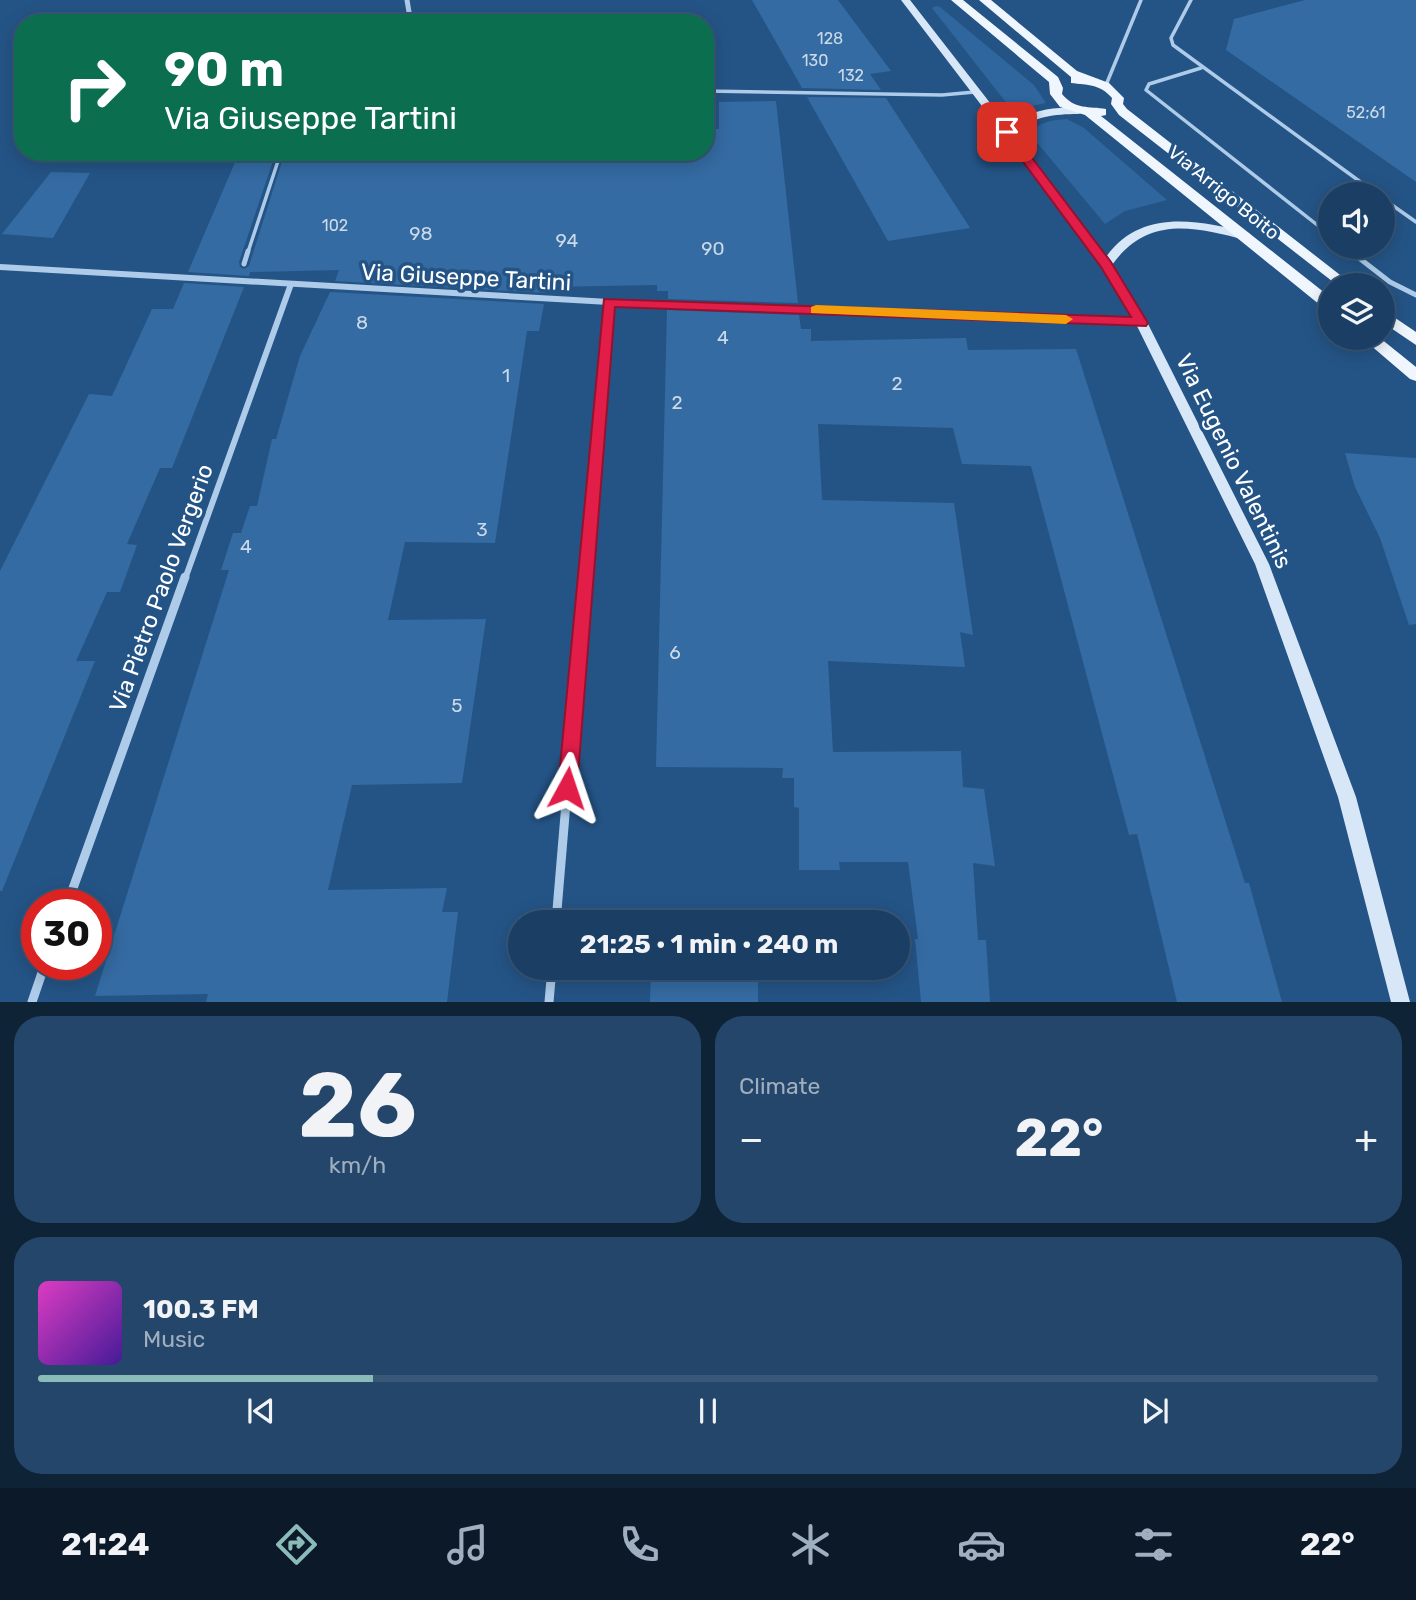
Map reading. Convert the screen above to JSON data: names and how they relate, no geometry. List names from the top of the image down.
{
  "streets": {
    "main road": ["Via Arrigo Boito", "Via Eugenio Valentinis"],
    "street": ["Via Giuseppe Tartini", "Via Pietro Paolo Vergerio"]
  },
  "crossings": [
    ["Via Giuseppe Tartini", "Via Eugenio Valentinis"],
    ["Via Giuseppe Tartini", "Via Pietro Paolo Vergerio"]
  ],
  "house_numbers": [
    "128",
    "130",
    "132",
    "52;61",
    "102",
    "98",
    "94",
    "90",
    "8",
    "4",
    "1",
    "2",
    "2",
    "3",
    "4",
    "6",
    "5"
  ],
  "page": {
    "turn": ["90 m", "Via Giuseppe Tartini"],
    "limit": "30",
    "trip": "21:25 · 1 min · 240 m",
    "tile": [
      ["26", "km/h"],
      "Climate"
    ],
    "heat": ["−", "22°", "+"],
    "song": ["100.3 FM", "Music"],
    "tabs": ["21:24", "22°"]
  }
}
